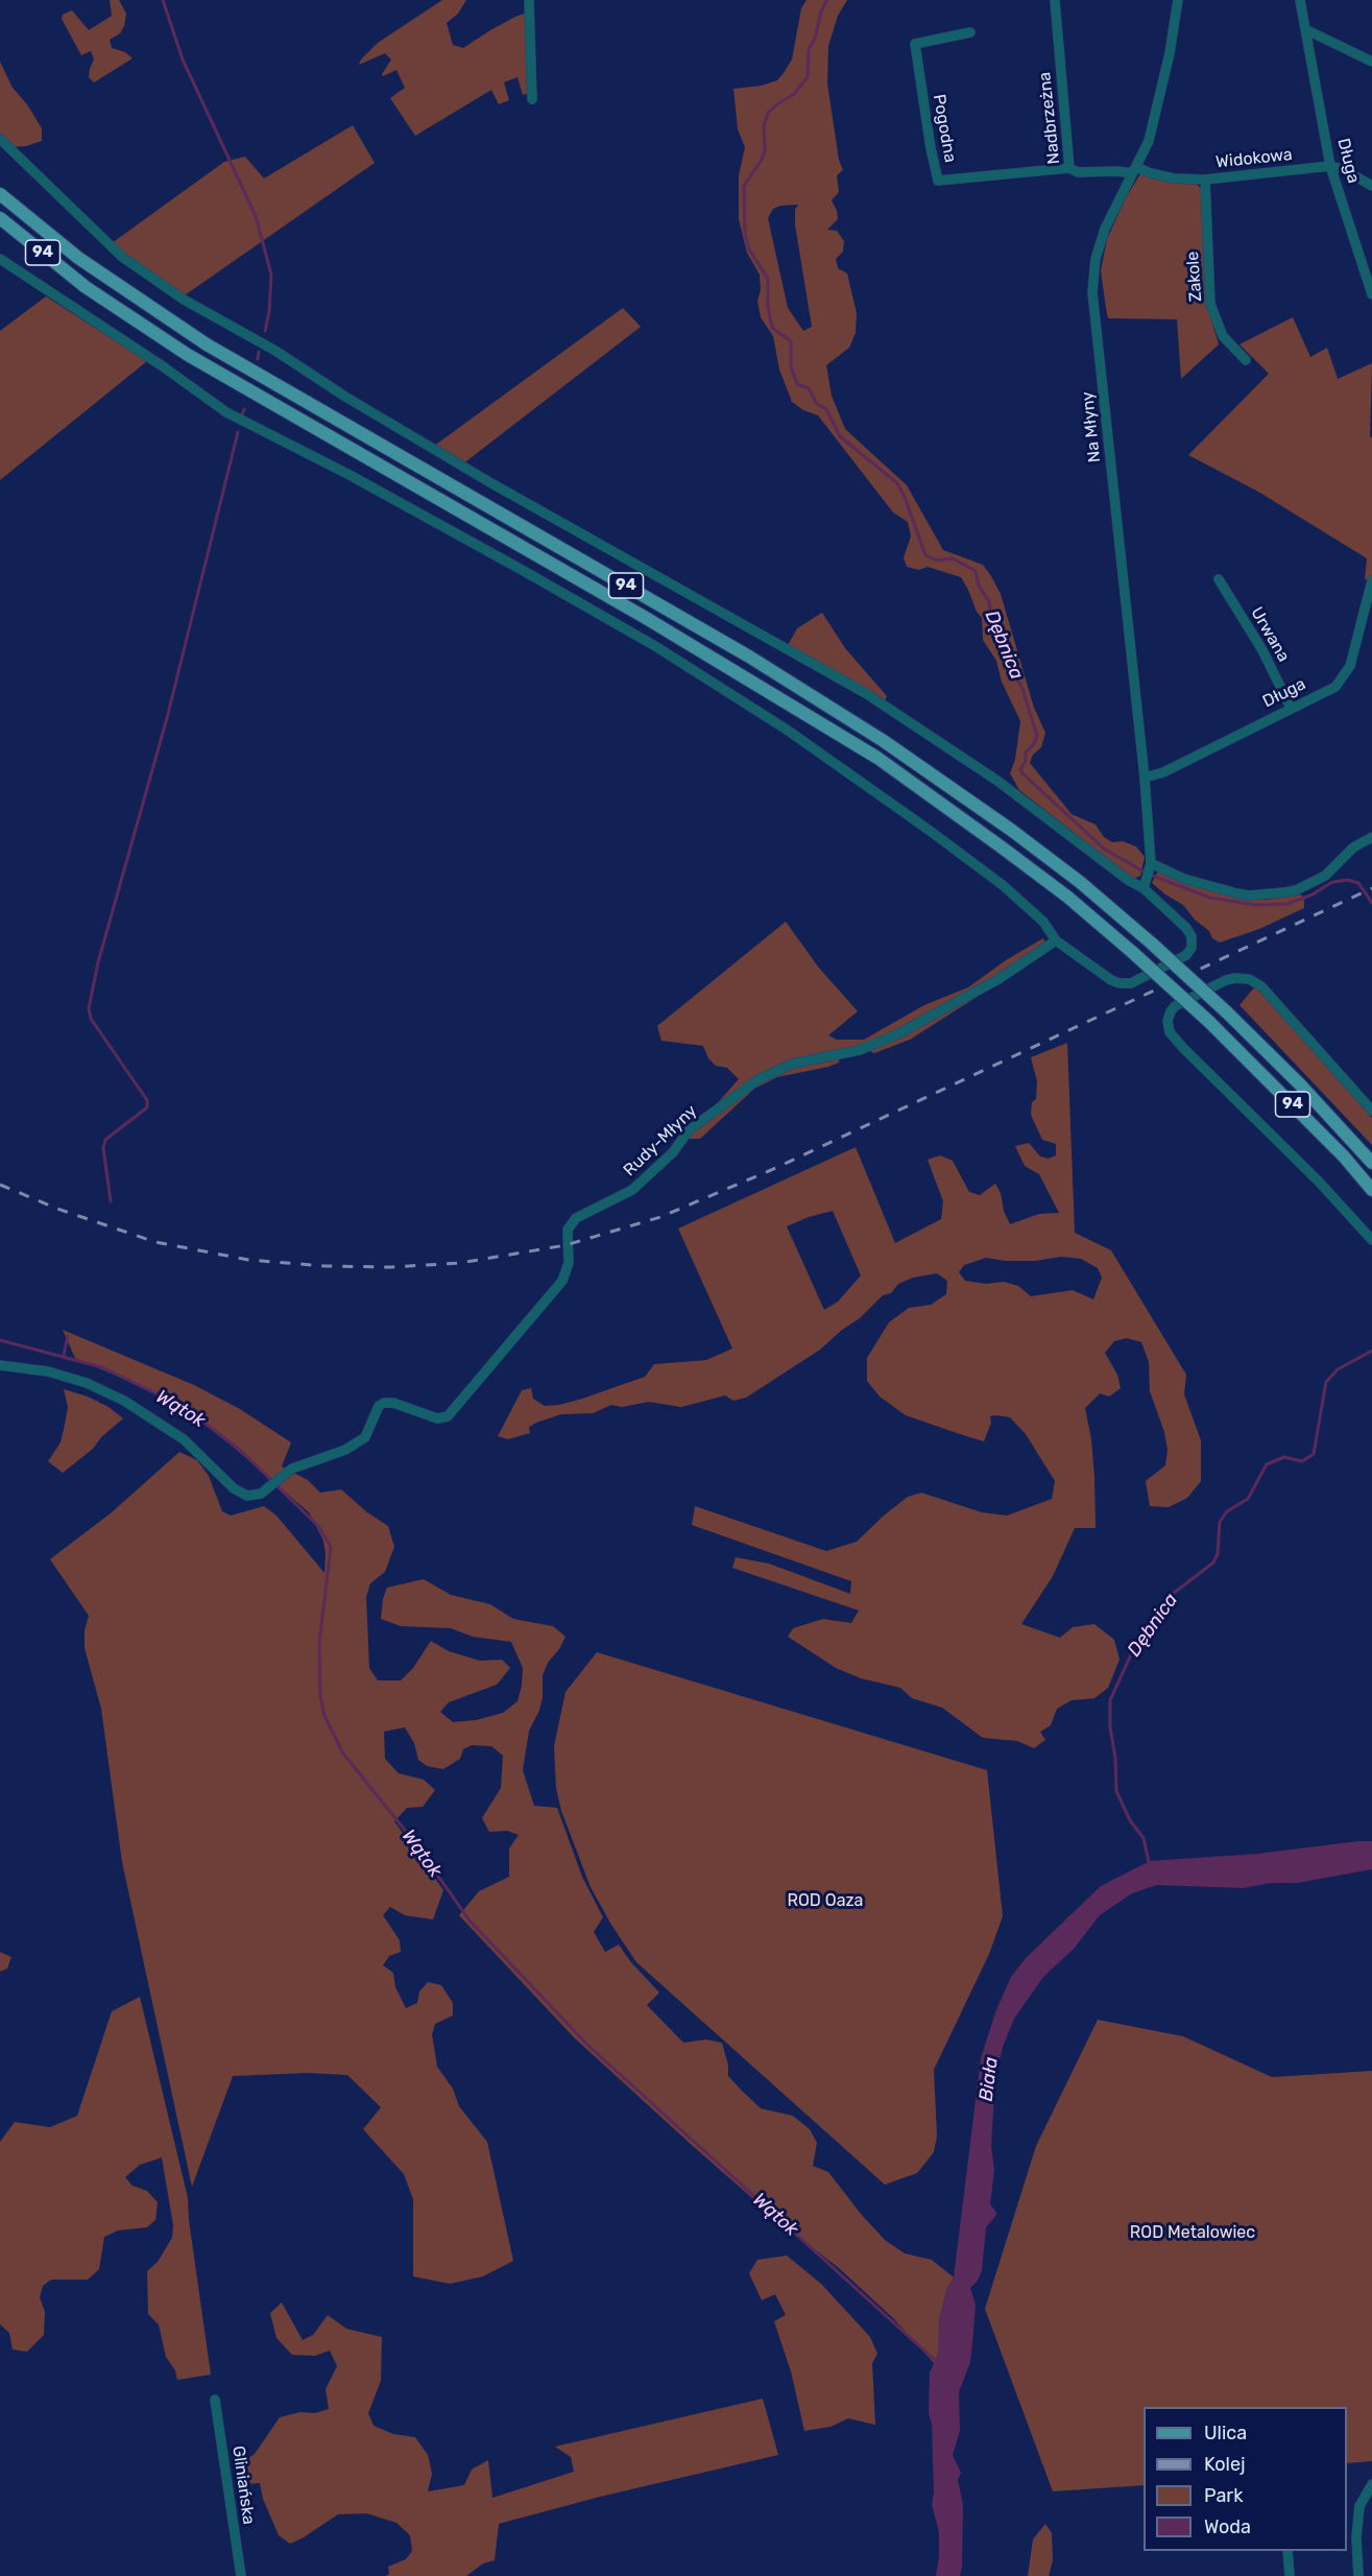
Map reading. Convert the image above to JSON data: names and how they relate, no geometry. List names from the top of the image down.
{
  "streets": {
    "main road": ["94"],
    "street": [
      "Nadbrzeżna",
      "Pogodna",
      "Widokowa",
      "Długa",
      "Zakole",
      "Na Młyny",
      "Urwana",
      "Rudy-Młyny",
      "Gliniańska"
    ]
  },
  "crossings": [
    ["Nadbrzeżna", "Pogodna"],
    ["Nadbrzeżna", "Widokowa"],
    ["Nadbrzeżna", "Na Młyny"],
    ["Widokowa", "Długa"],
    ["Widokowa", "Zakole"],
    ["Widokowa", "Na Młyny"],
    ["Długa", "Na Młyny"],
    ["Długa", "Urwana"]
  ],
  "water": ["Dębnica", "Wątok", "Biała"],
  "parks": ["ROD Oaza", "ROD Metalowiec"],
  "legend": [
    "Ulica",
    "Kolej",
    "Park",
    "Woda"
  ]
}
